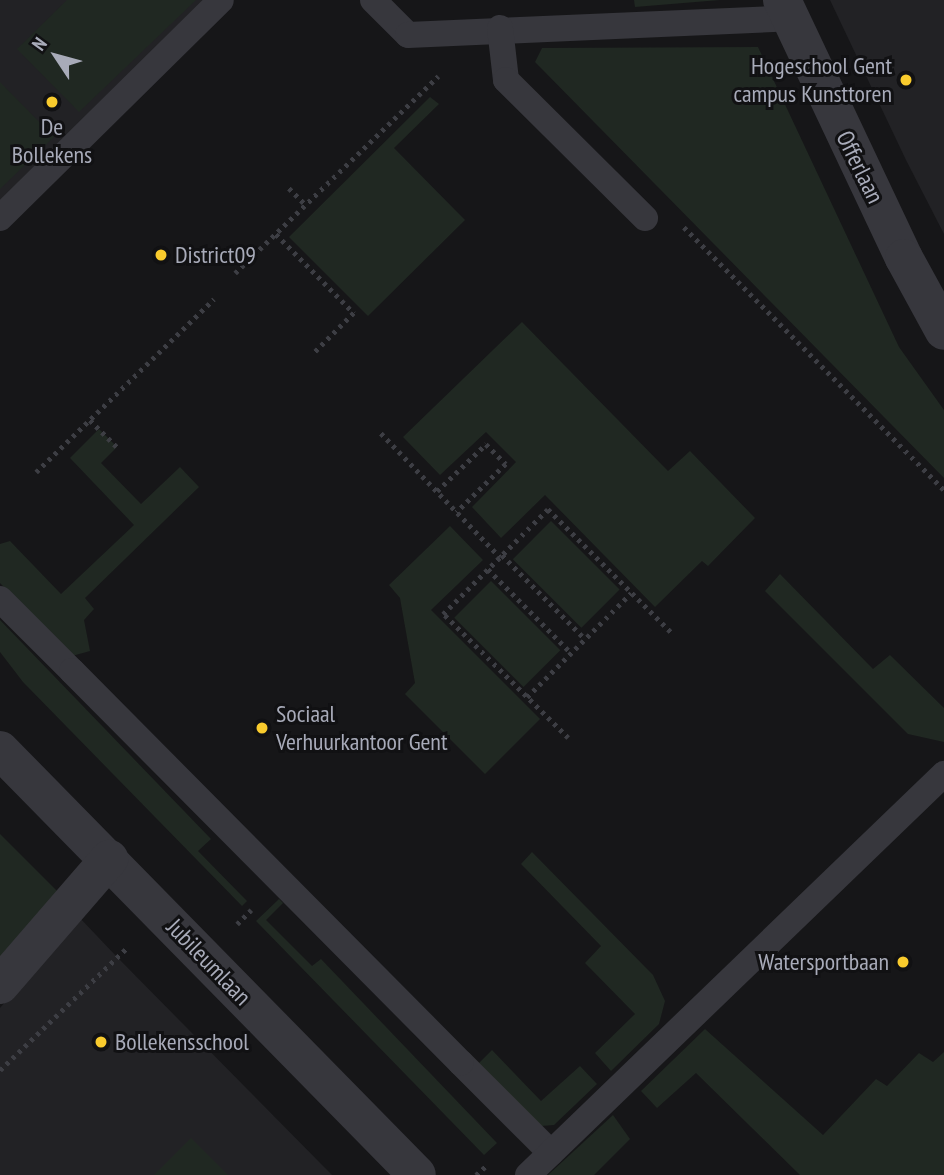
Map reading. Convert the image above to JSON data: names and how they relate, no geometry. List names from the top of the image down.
{
  "streets": {
    "street": ["Offerlaan", "Jubileumlaan"]
  },
  "places": [
    "Hogeschool Gent campus Kunsttoren",
    "De Bollekens",
    "District09",
    "Sociaal Verhuurkantoor Gent",
    "Watersportbaan",
    "Bollekensschool"
  ],
  "north": "top left"
}
